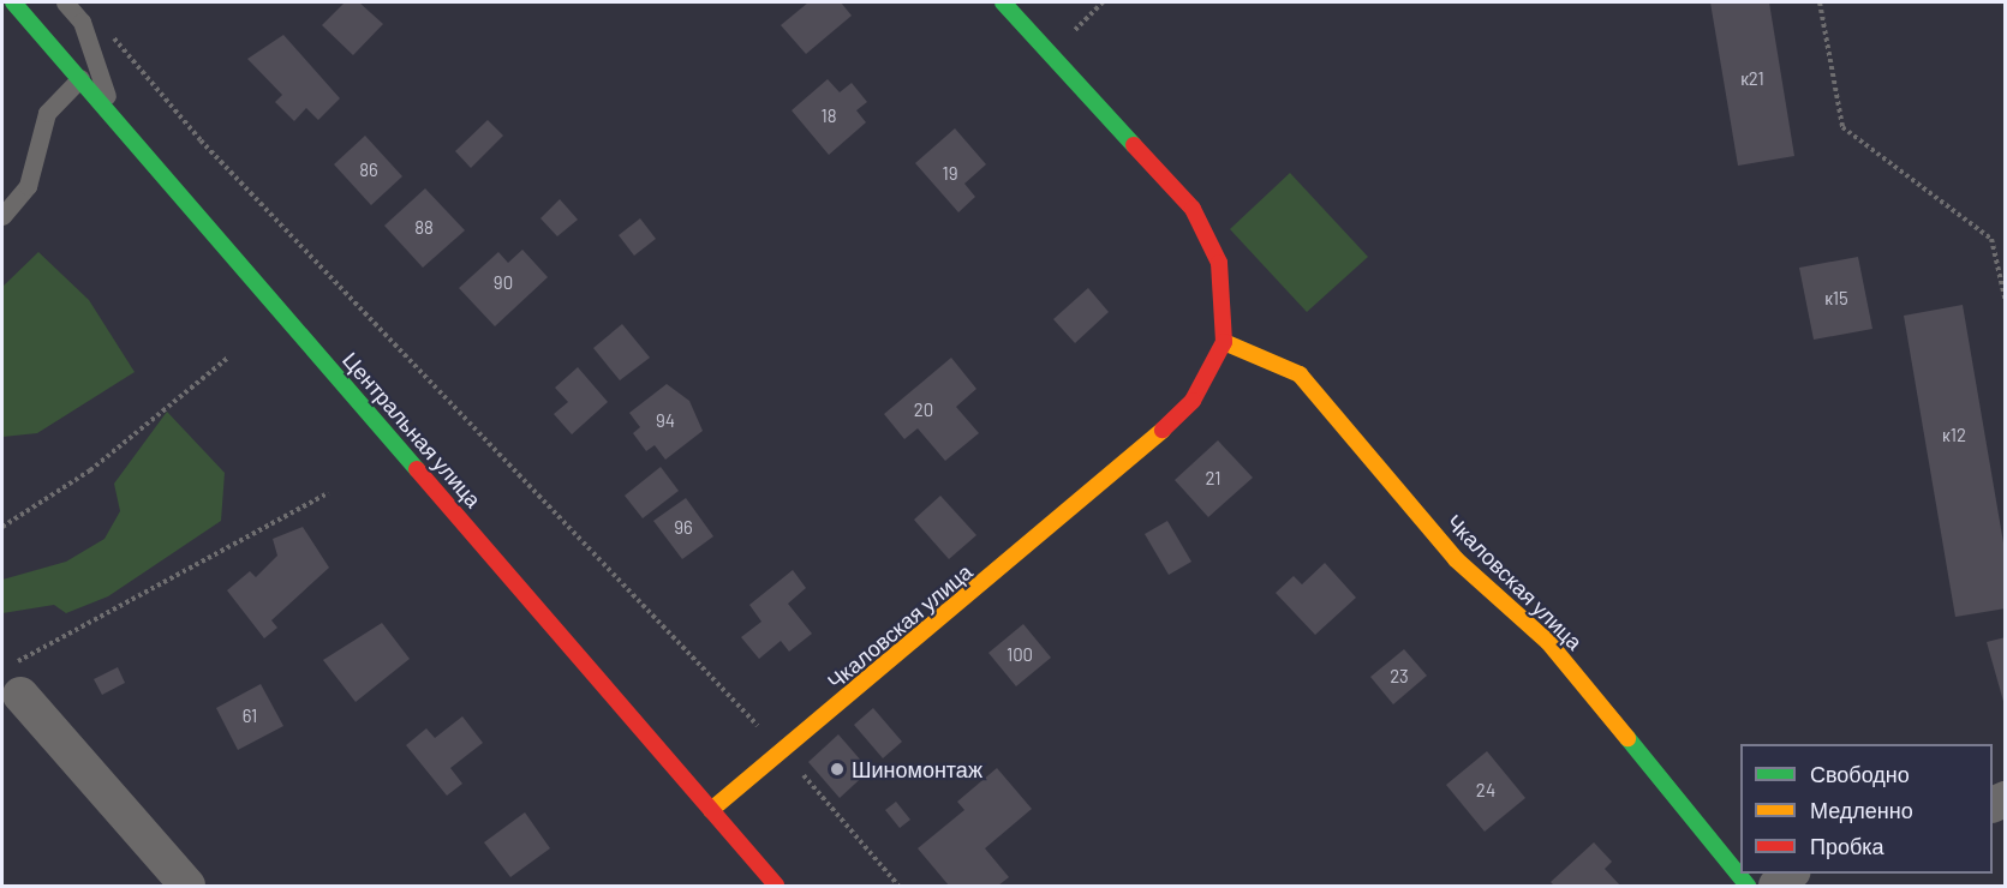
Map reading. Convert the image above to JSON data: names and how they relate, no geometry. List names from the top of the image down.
{
  "streets": {
    "street": ["Центральная улица", "Чкаловская улица"]
  },
  "crossings": [
    ["Центральная улица", "Чкаловская улица"]
  ],
  "places": ["Шиномонтаж"],
  "house_numbers": [
    "к21",
    "18",
    "86",
    "19",
    "88",
    "90",
    "к15",
    "20",
    "94",
    "к12",
    "21",
    "96",
    "100",
    "23",
    "61",
    "24"
  ],
  "legend": ["Свободно", "Медленно", "Пробка"]
}
